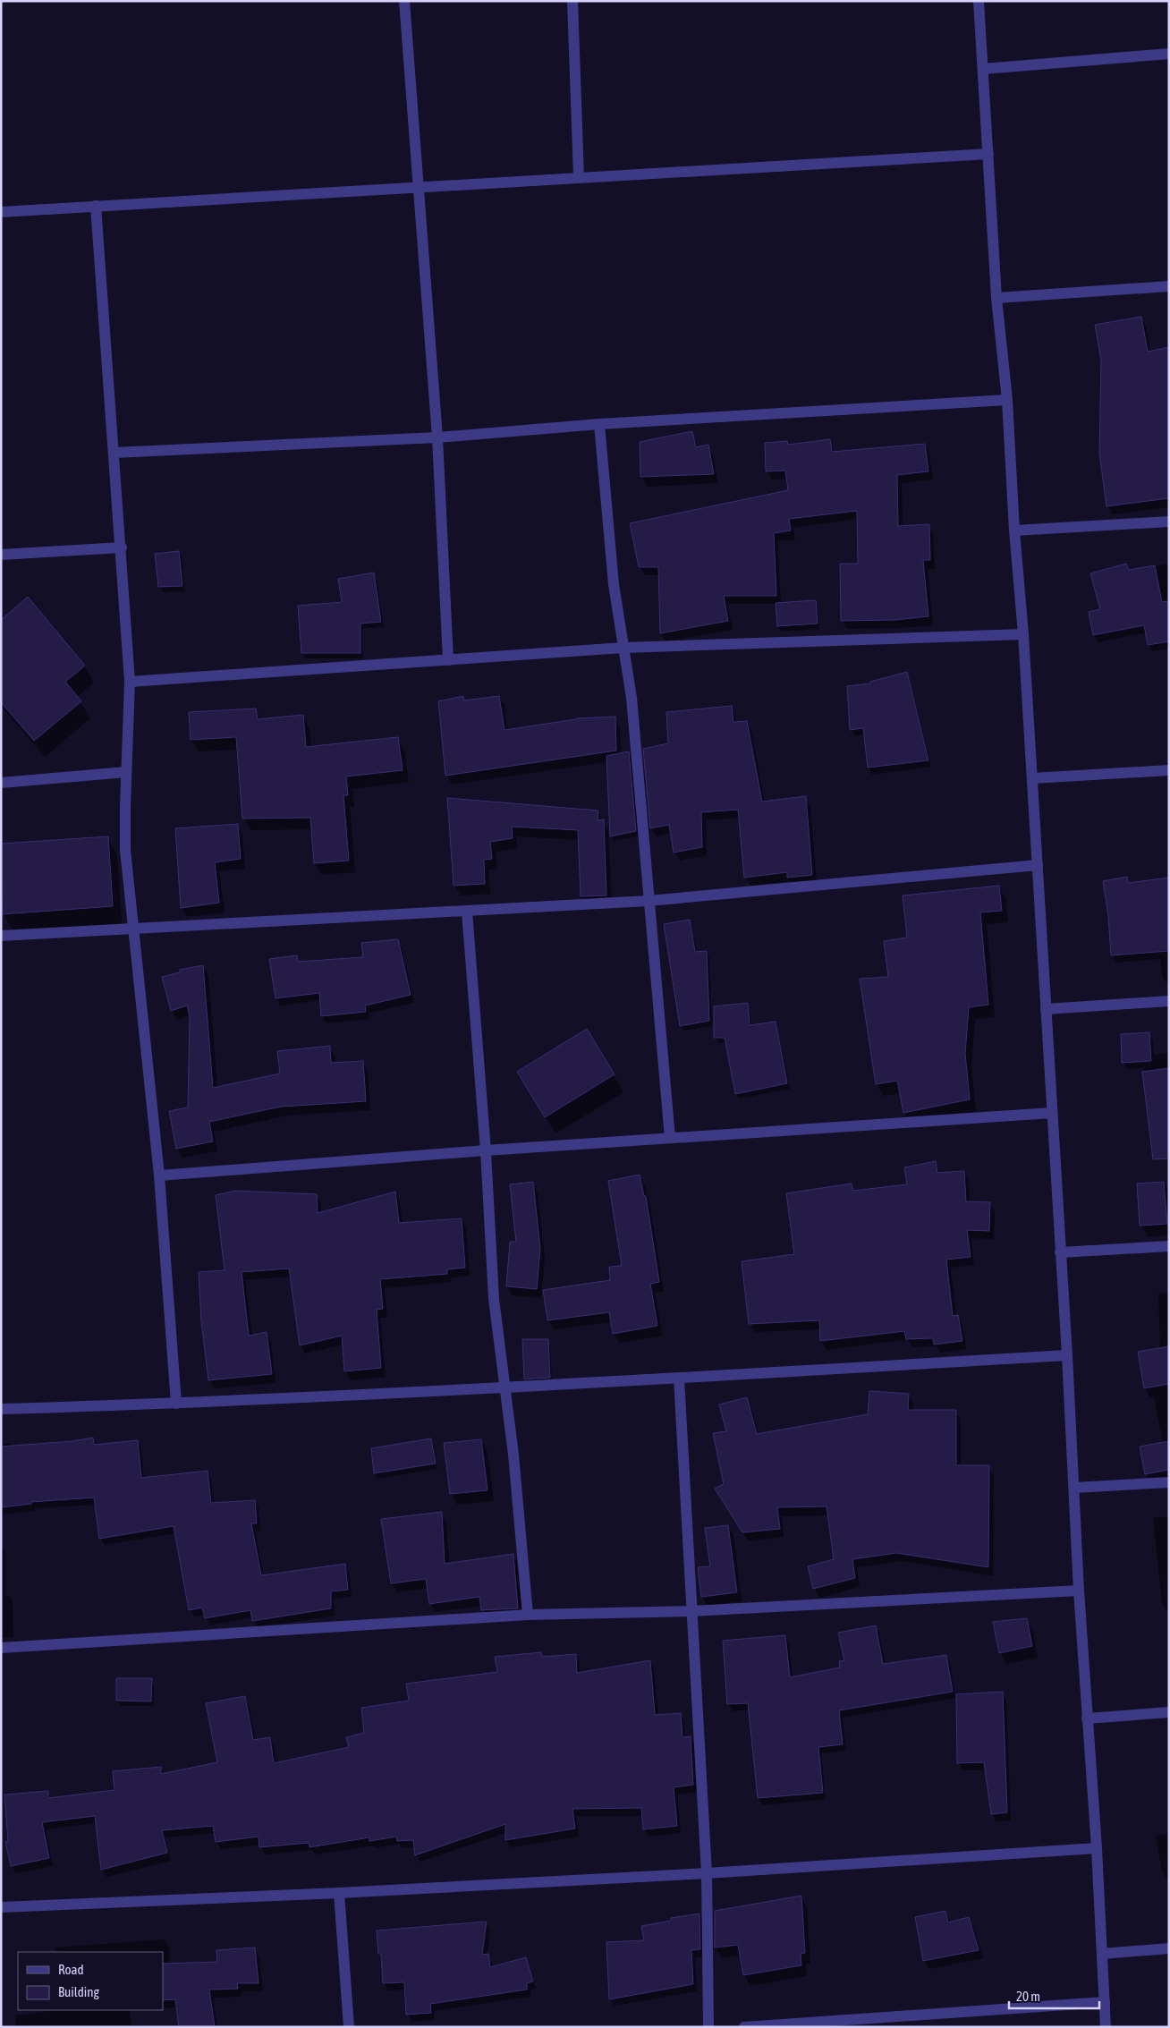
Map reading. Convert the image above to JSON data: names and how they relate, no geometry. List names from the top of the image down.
{
  "legend": ["Road", "Building"],
  "scale_bar": "20 m"
}
